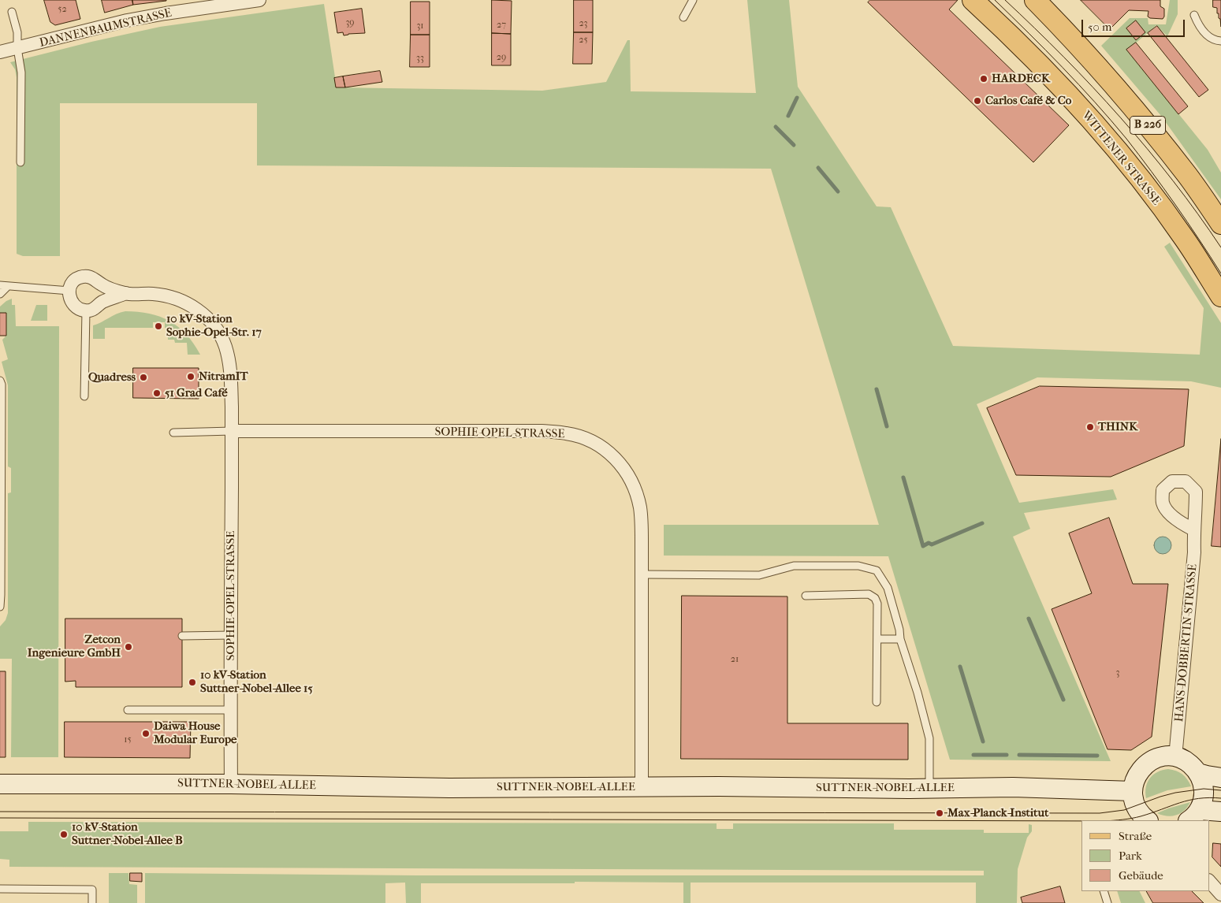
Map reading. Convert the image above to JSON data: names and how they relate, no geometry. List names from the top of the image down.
{
  "streets": {
    "main road": ["B 226", "WITTENER STRASSE"],
    "street": [
      "DANNENBAUMSTRASSE",
      "SOPHIE-OPEL-STRASSE",
      "HANS-DOBBERTIN-STRASSE",
      "SUTTNER-NOBEL-ALLEE"
    ]
  },
  "crossings": [
    ["SOPHIE-OPEL-STRASSE", "SUTTNER-NOBEL-ALLEE"]
  ],
  "places": [
    "HARDECK",
    "Carlos Café & Co",
    "10 kV-Station Sophie-Opel-Str. 17",
    "NitramIT",
    "Quadress",
    "51 Grad Café",
    "THINK",
    "Zetcon Ingenieure GmbH",
    "10 kV-Station Suttner-Nobel-Allee 15",
    "Daiwa House Modular Europe",
    "Max-Planck-Institut",
    "10 kV-Station Suttner-Nobel-Allee B"
  ],
  "house_numbers": [
    "52",
    "39",
    "23",
    "27",
    "31",
    "25",
    "29",
    "33",
    "21",
    "3",
    "15"
  ],
  "legend": ["Straße", "Park", "Gebäude"],
  "scale_bar": "50 m"
}
